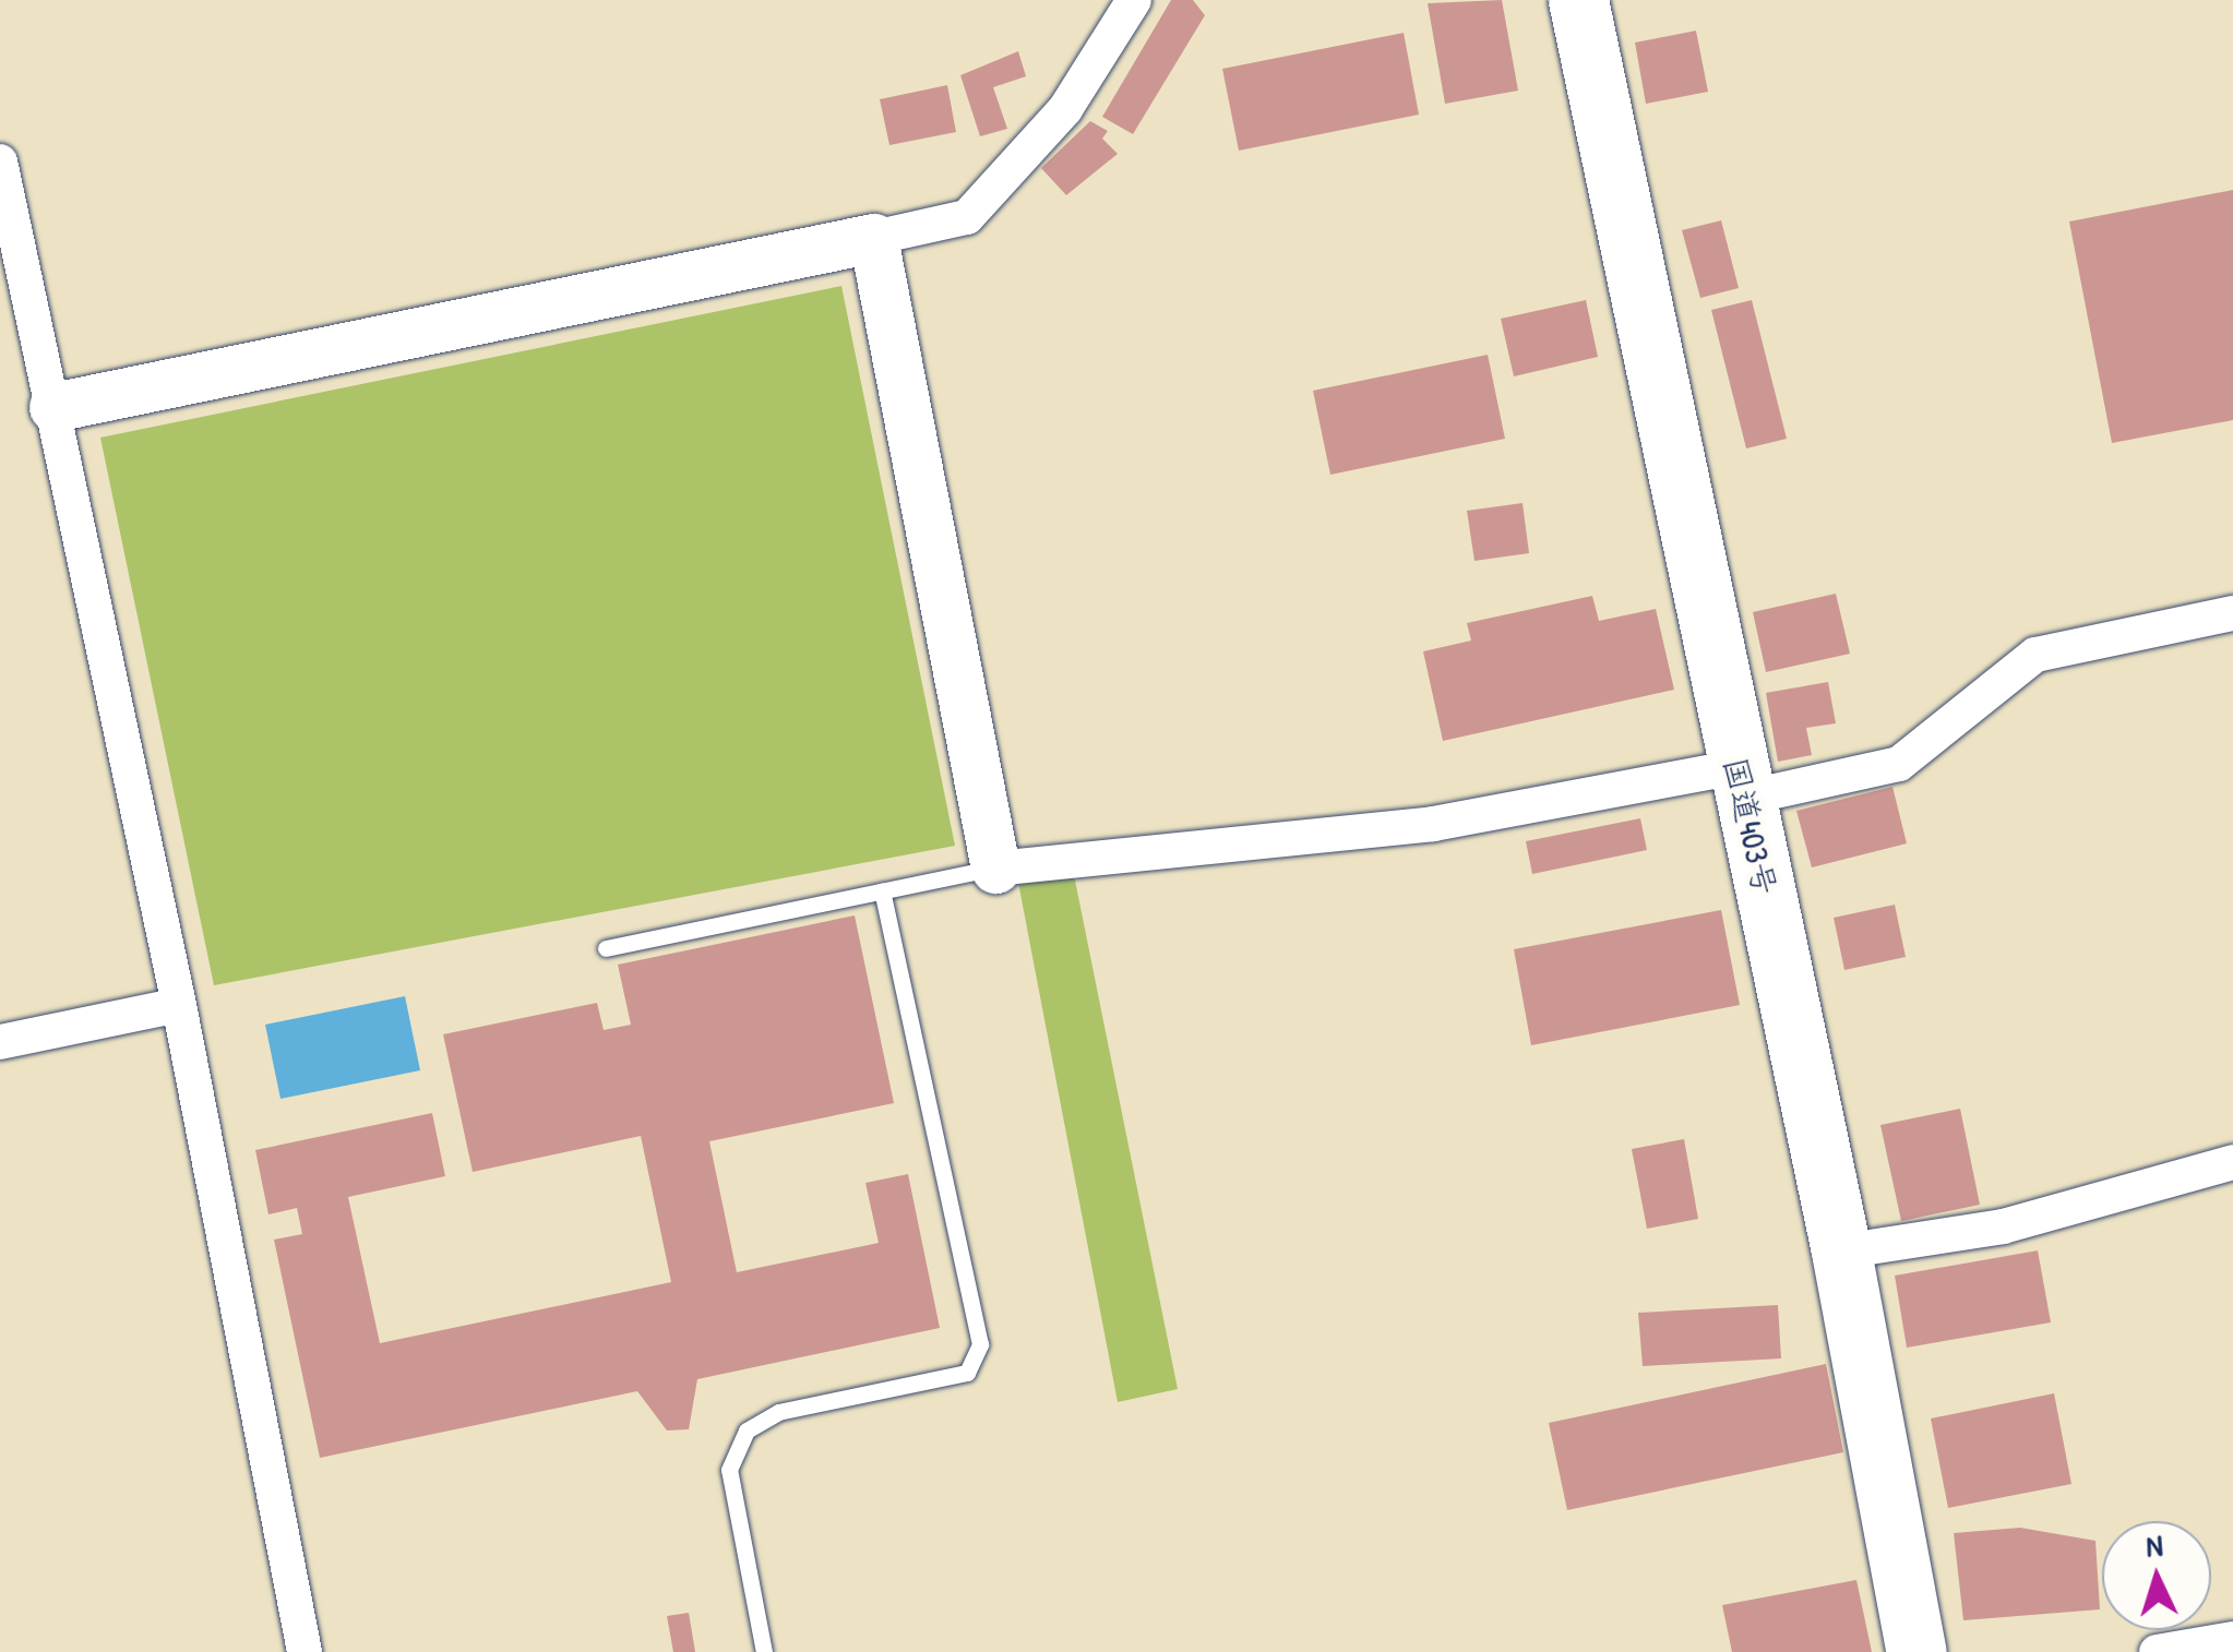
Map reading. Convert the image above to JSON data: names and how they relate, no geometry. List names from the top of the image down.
{
  "streets": {
    "highway": ["国道403号"]
  },
  "north": "top"
}
